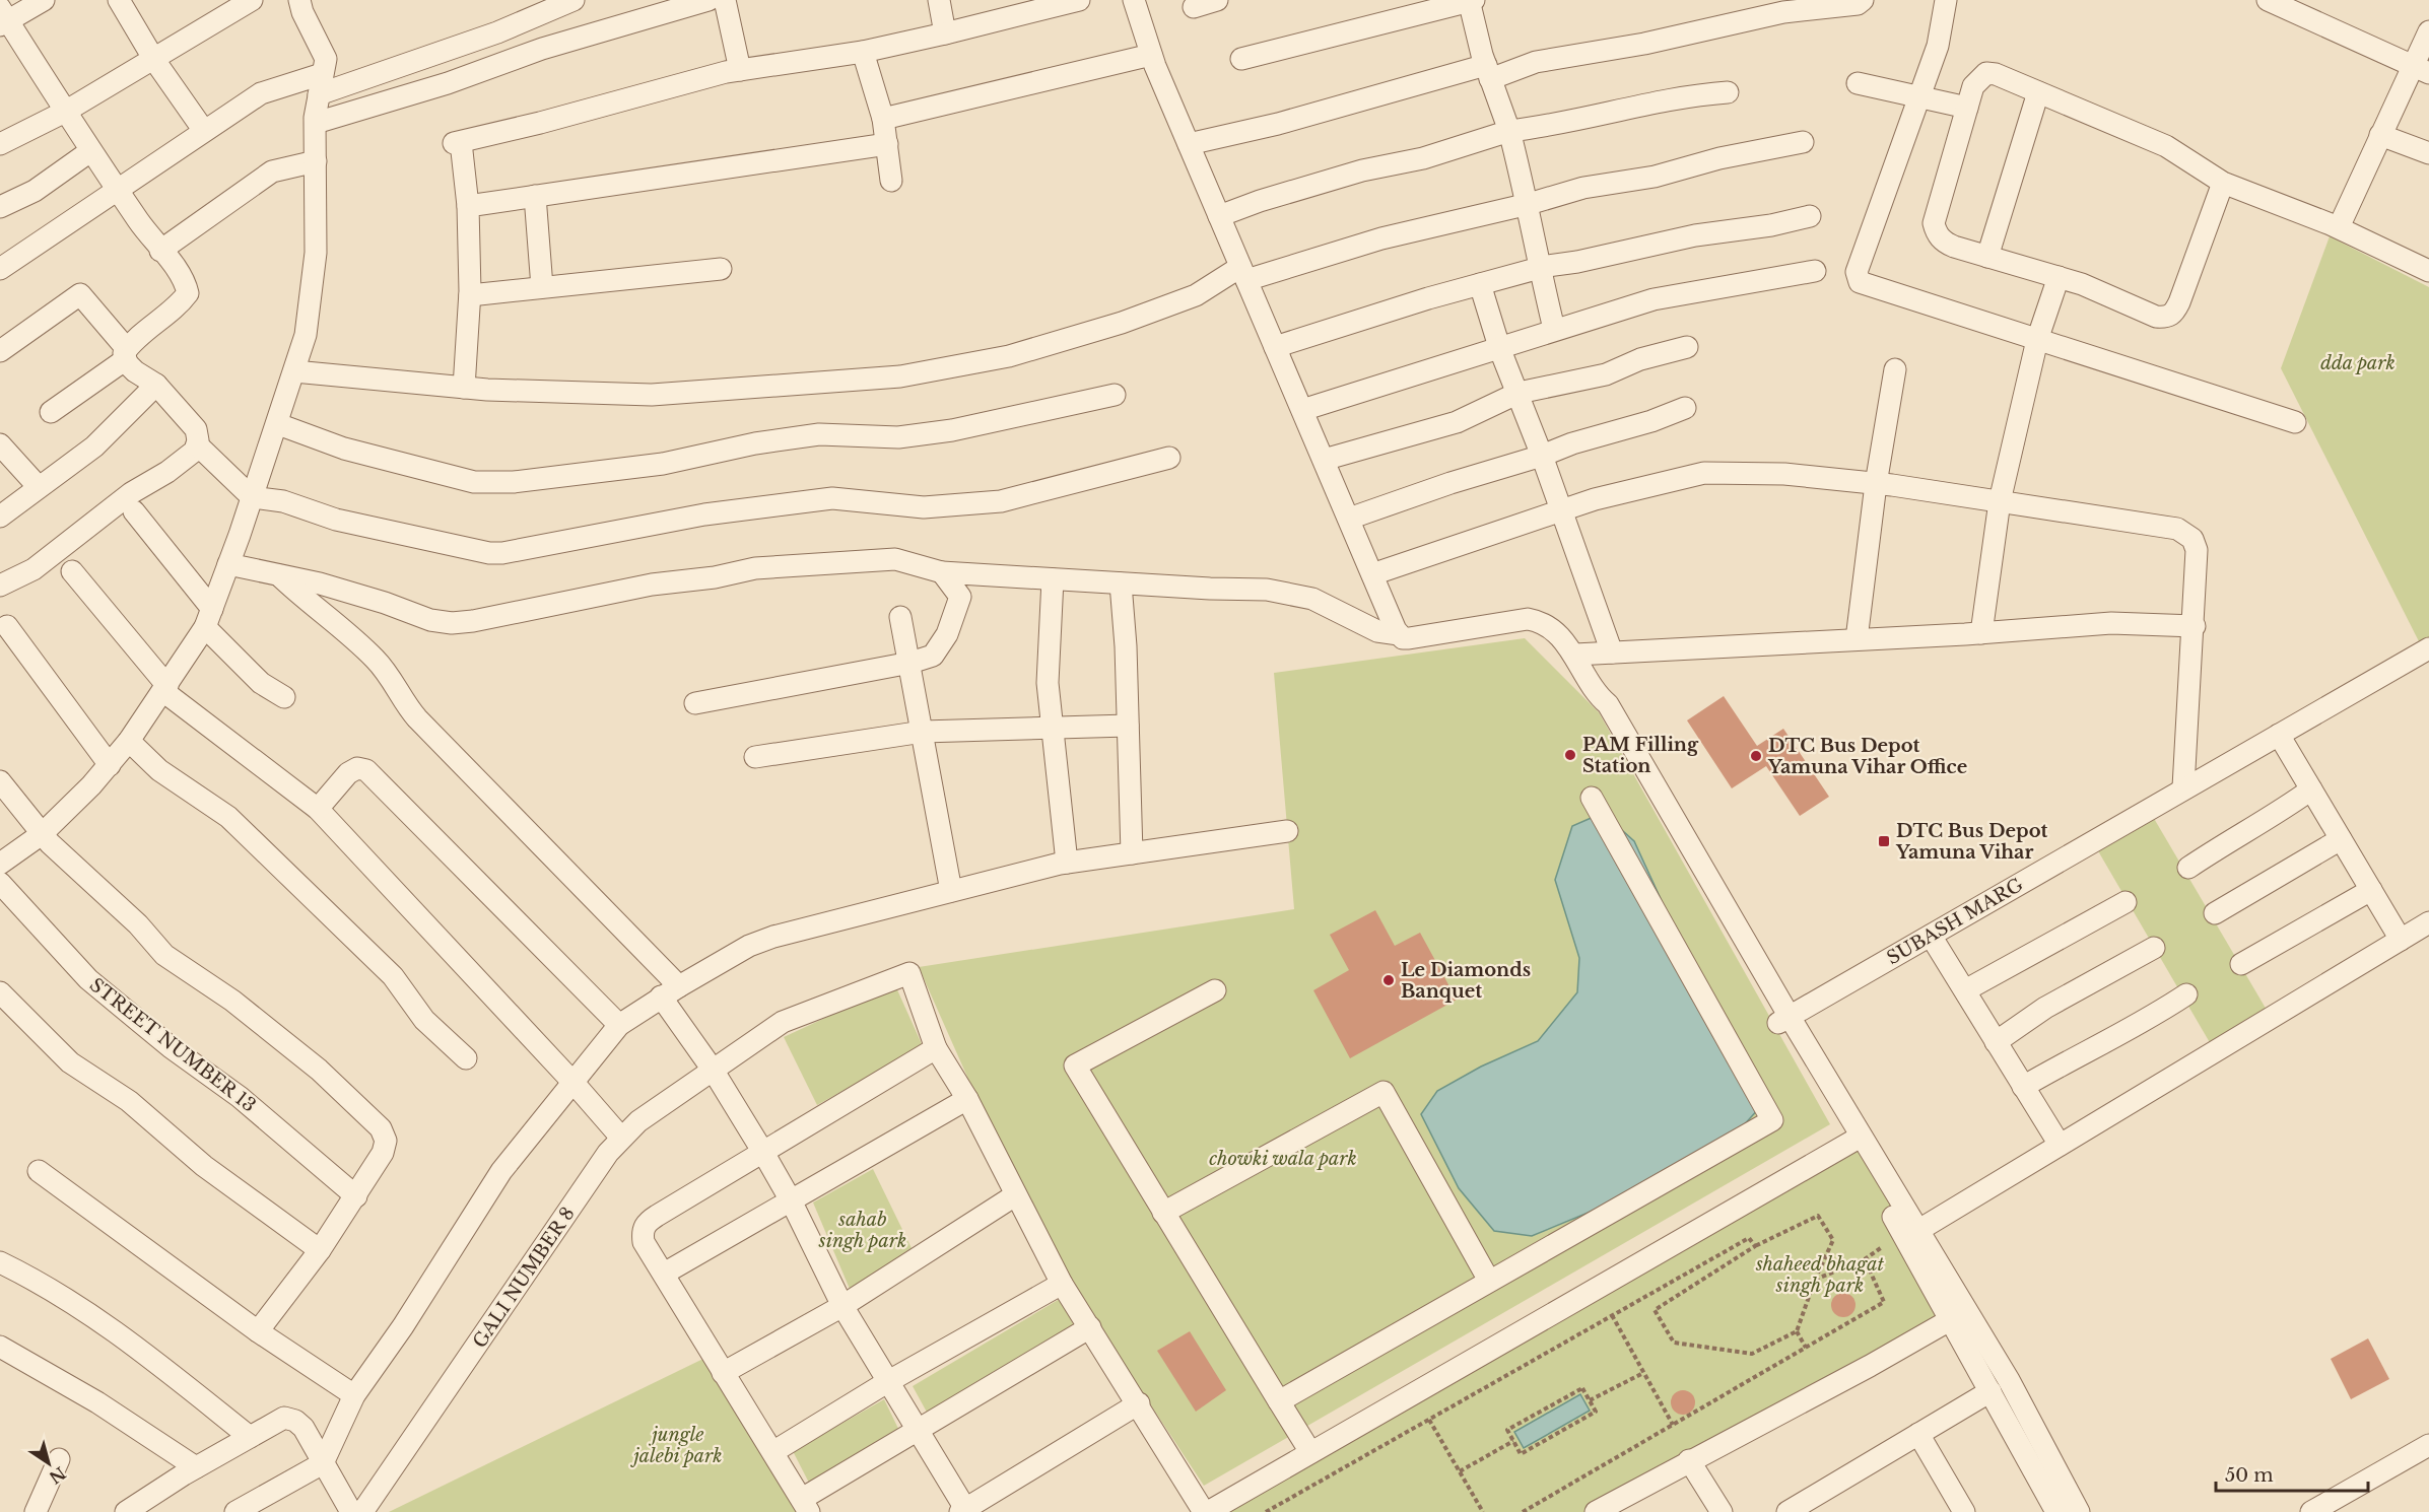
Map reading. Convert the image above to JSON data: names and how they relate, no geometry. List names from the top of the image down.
{
  "streets": {
    "street": ["SUBASH MARG", "STREET NUMBER 13", "GALI NUMBER 8"]
  },
  "parks": [
    "dda park",
    "chowki wala park",
    "sahab singh park",
    "shaheed bhagat singh park",
    "jungle jalebi park"
  ],
  "places": {
    "other": ["PAM Filling Station", "DTC Bus Depot Yamuna Vihar Office", "Le Diamonds Banquet"],
    "transit": ["DTC Bus Depot Yamuna Vihar"]
  },
  "scale_bar": "50 m",
  "north": "bottom right"
}
